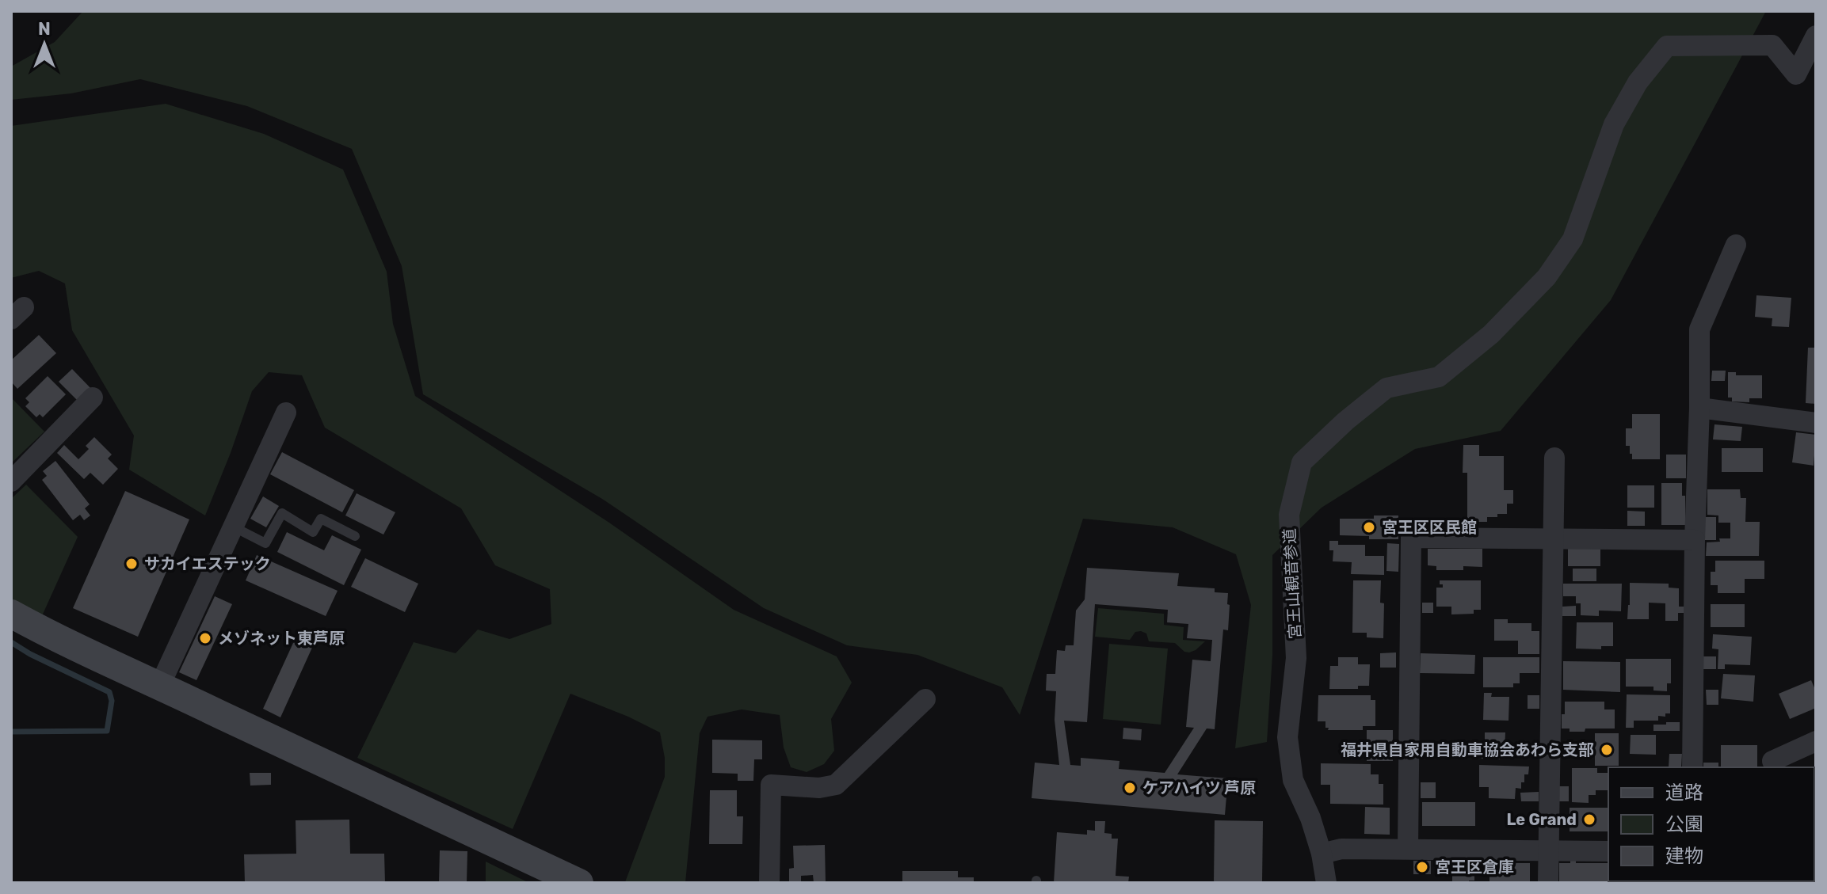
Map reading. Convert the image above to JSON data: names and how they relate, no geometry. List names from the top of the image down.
{
  "streets": {
    "street": ["宮王山観音参道"]
  },
  "places": [
    "宮王区区民館",
    "サカイエステック",
    "メゾネット東芦原",
    "福井県自家用自動車協会あわら支部",
    "ケアハイツ 芦原",
    "Le Grand",
    "宮王区倉庫"
  ],
  "legend": ["道路", "公園", "建物"],
  "north": "top"
}
